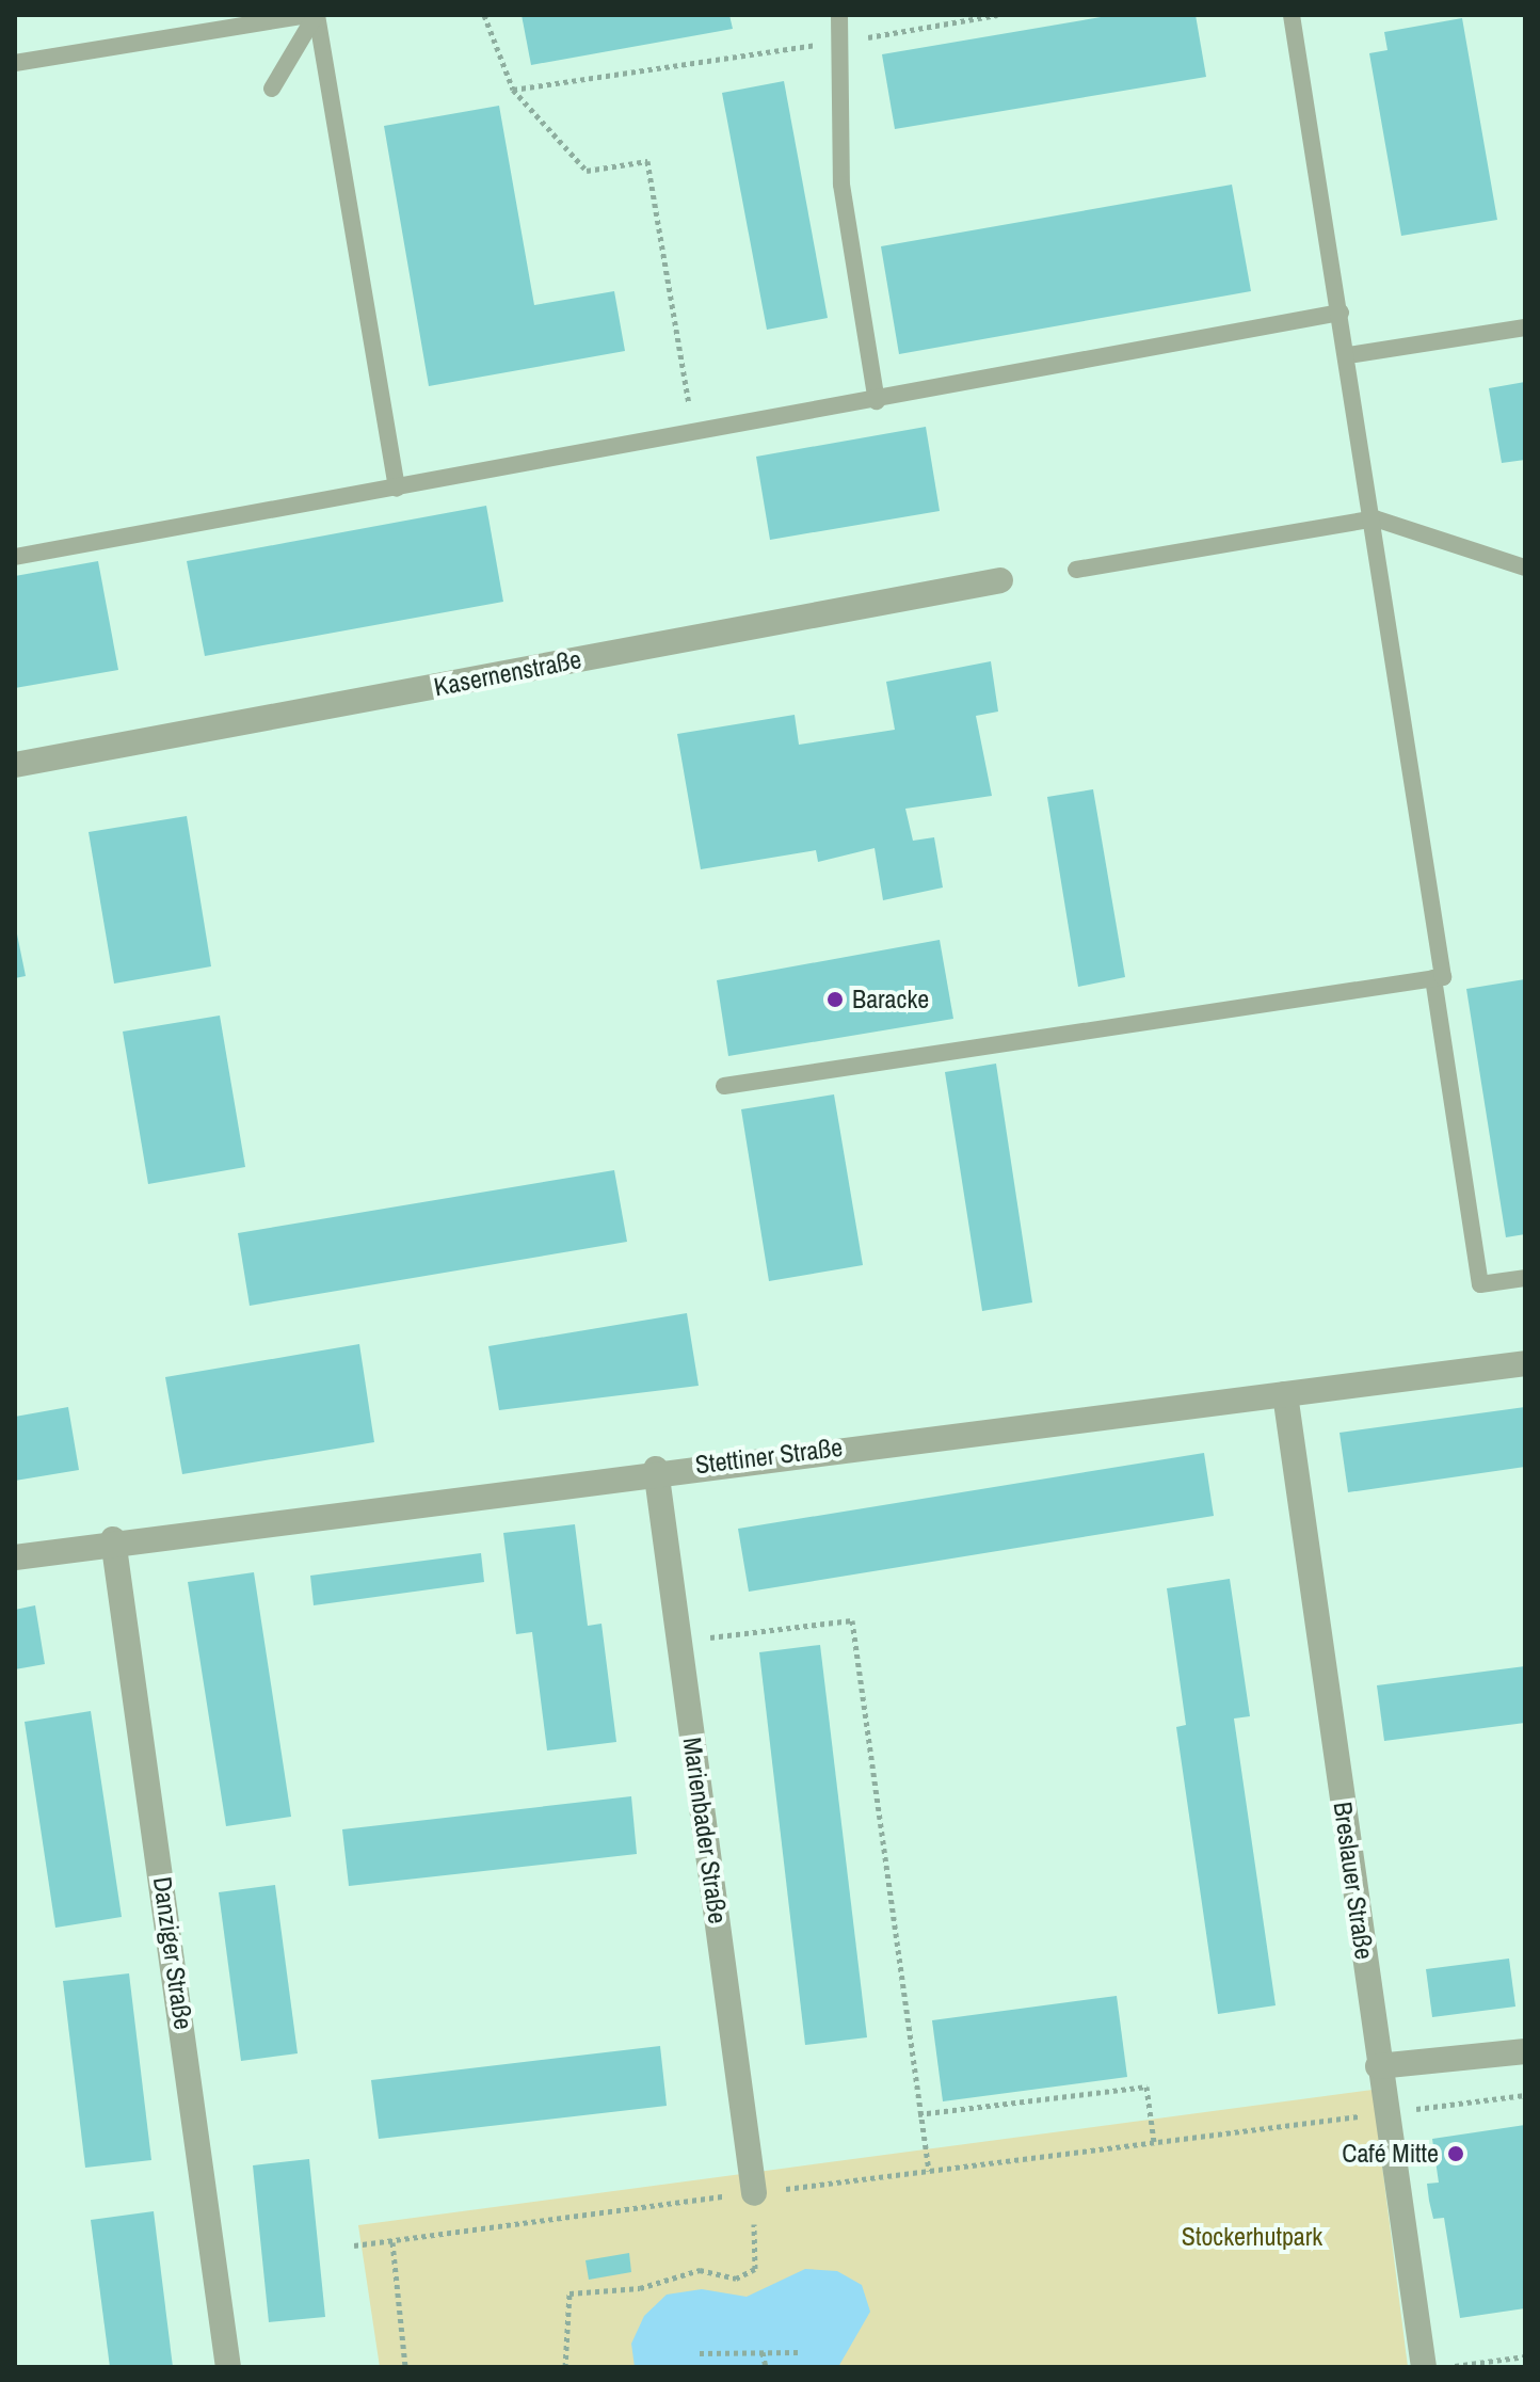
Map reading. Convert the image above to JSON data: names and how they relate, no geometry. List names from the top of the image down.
{
  "streets": {
    "street": [
      "Kasernenstraße",
      "Stettiner Straße",
      "Marienbader Straße",
      "Breslauer Straße",
      "Danziger Straße"
    ]
  },
  "crossings": [
    ["Stettiner Straße", "Marienbader Straße"],
    ["Stettiner Straße", "Breslauer Straße"],
    ["Stettiner Straße", "Danziger Straße"]
  ],
  "parks": ["Stockerhutpark"],
  "places": ["Baracke", "Café Mitte"]
}
